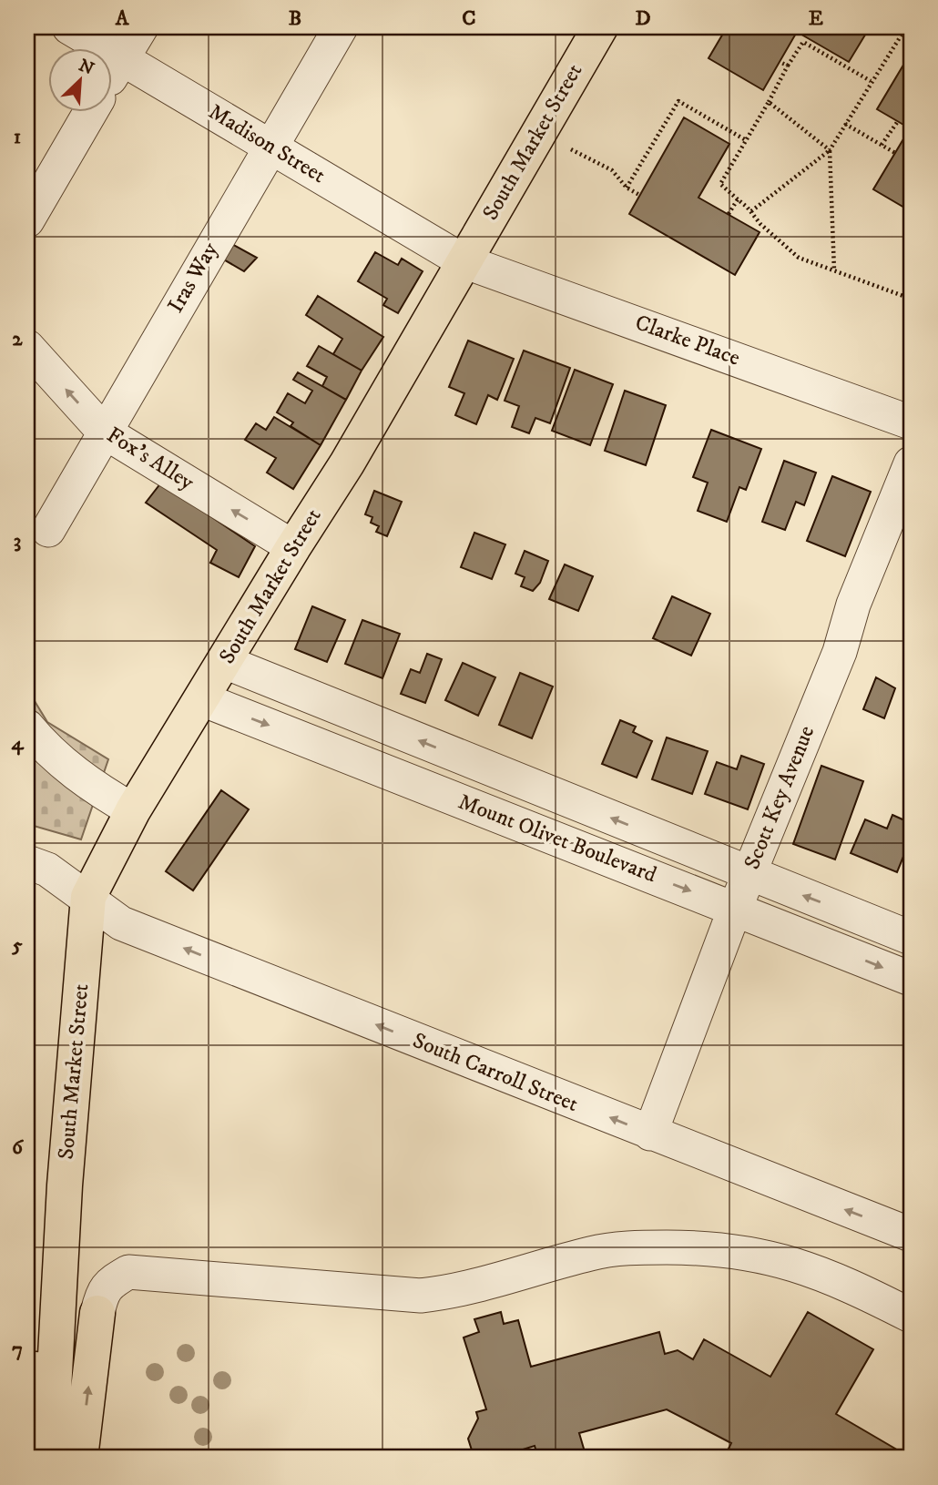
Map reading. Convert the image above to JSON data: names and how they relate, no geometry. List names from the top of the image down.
{
  "streets": {
    "main road": ["South Market Street"],
    "street": [
      "Madison Street",
      "Iras Way",
      "Clarke Place",
      "Fox's Alley",
      "Scott Key Avenue",
      "Mount Olivet Boulevard",
      "South Carroll Street"
    ]
  },
  "crossings": [
    ["South Market Street", "Madison Street"],
    ["South Market Street", "Clarke Place"],
    ["South Market Street", "Fox's Alley"],
    ["South Market Street", "Mount Olivet Boulevard"],
    ["South Market Street", "South Carroll Street"],
    ["Madison Street", "Iras Way"],
    ["Madison Street", "Clarke Place"],
    ["Iras Way", "Fox's Alley"],
    ["Scott Key Avenue", "Mount Olivet Boulevard"],
    ["Scott Key Avenue", "South Carroll Street"]
  ],
  "one_way": ["Fox's Alley", "South Carroll Street"],
  "north": "top right",
  "grid": {
    "columns": [
      "A",
      "B",
      "C",
      "D",
      "E"
    ],
    "rows": [
      "1",
      "2",
      "3",
      "4",
      "5",
      "6",
      "7"
    ]
  }
}
